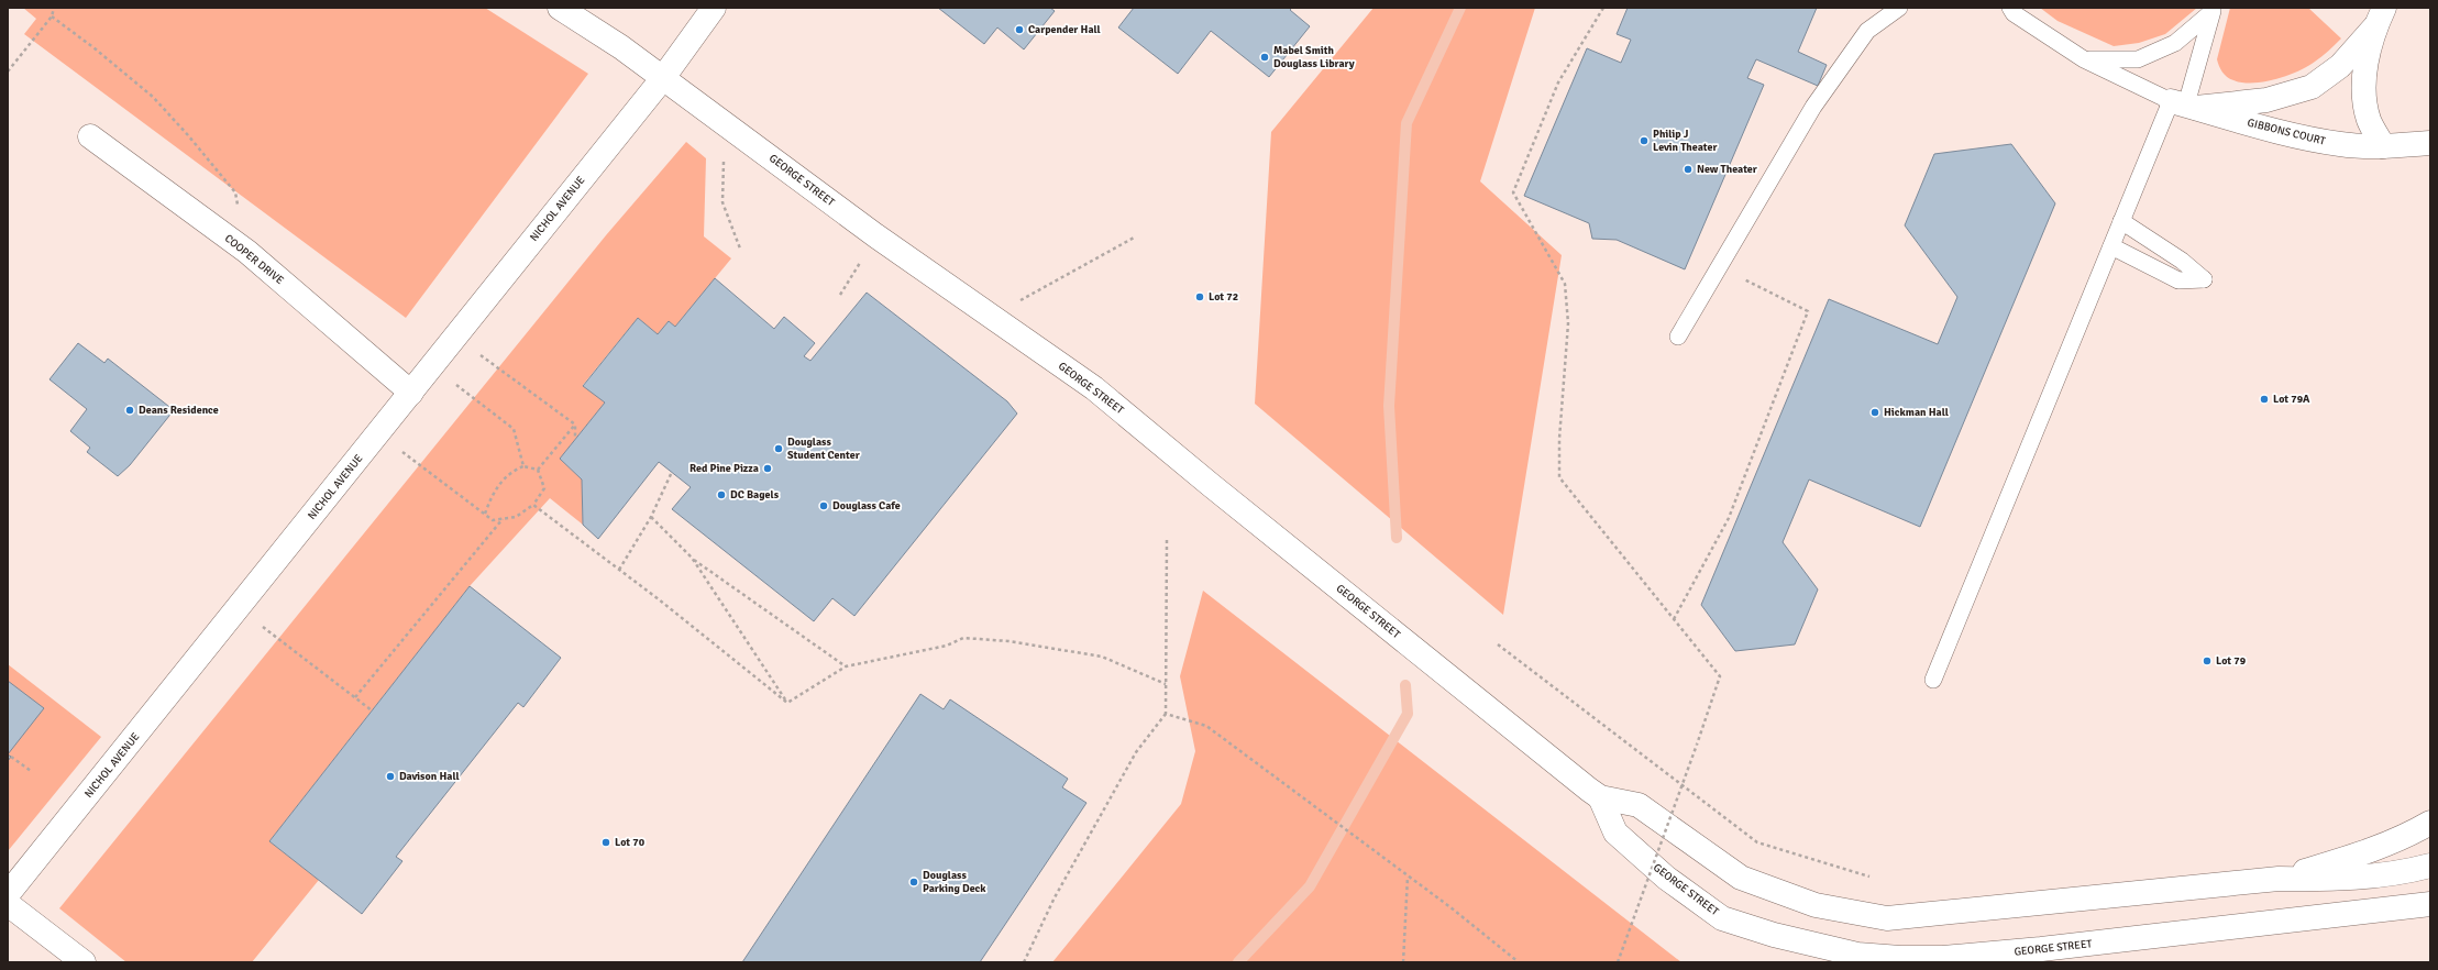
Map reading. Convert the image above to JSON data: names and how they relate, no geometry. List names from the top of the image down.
{
  "streets": {
    "street": [
      "GIBBONS COURT",
      "GEORGE STREET",
      "NICHOL AVENUE",
      "COOPER DRIVE"
    ]
  },
  "crossings": [
    ["GEORGE STREET", "NICHOL AVENUE"],
    ["NICHOL AVENUE", "COOPER DRIVE"]
  ],
  "places": [
    "Carpender Hall",
    "Mabel Smith Douglass Library",
    "Philip J Levin Theater",
    "New Theater",
    "Lot 72",
    "Lot 79A",
    "Deans Residence",
    "Hickman Hall",
    "Douglass Student Center",
    "Red Pine Pizza",
    "DC Bagels",
    "Douglass Cafe",
    "Lot 79",
    "Davison Hall",
    "Lot 70",
    "Douglass Parking Deck"
  ]
}
